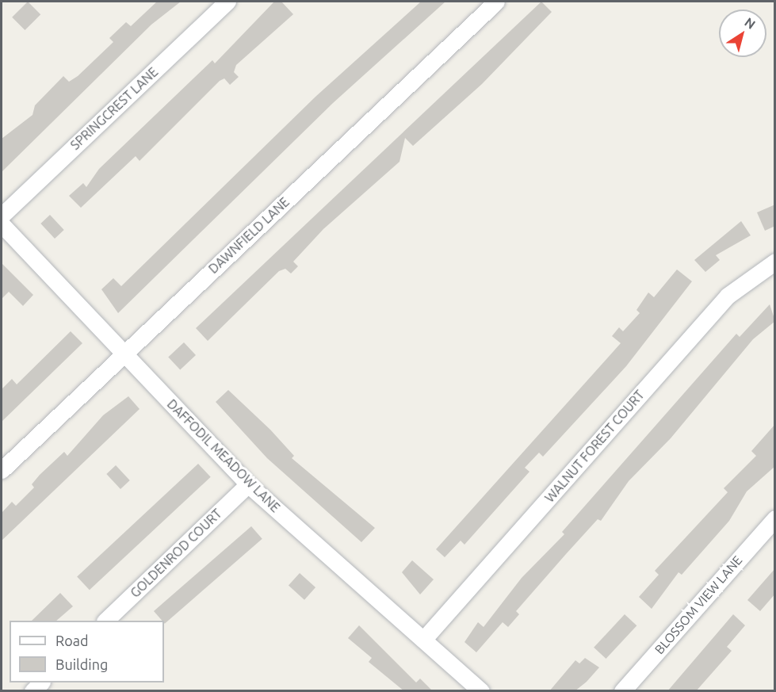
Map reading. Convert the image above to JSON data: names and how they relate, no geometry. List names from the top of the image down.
{
  "streets": {
    "street": [
      "SPRINGCREST LANE",
      "DAWNFIELD LANE",
      "WALNUT FOREST COURT",
      "DAFFODIL MEADOW LANE",
      "GOLDENROD COURT",
      "BLOSSOM VIEW LANE"
    ]
  },
  "crossings": [
    ["DAWNFIELD LANE", "DAFFODIL MEADOW LANE"],
    ["WALNUT FOREST COURT", "DAFFODIL MEADOW LANE"],
    ["DAFFODIL MEADOW LANE", "GOLDENROD COURT"]
  ],
  "legend": ["Road", "Building"],
  "north": "top right"
}
